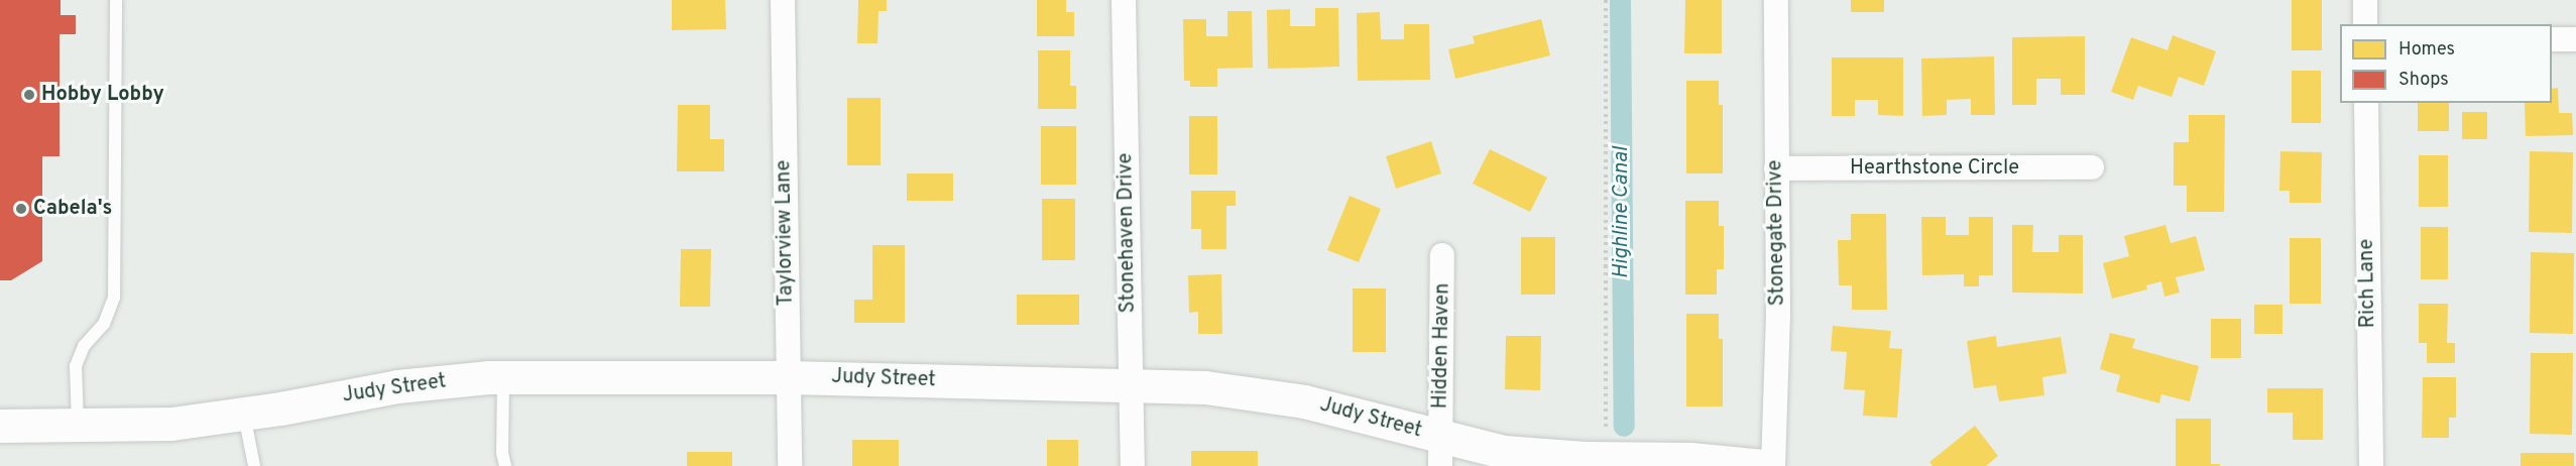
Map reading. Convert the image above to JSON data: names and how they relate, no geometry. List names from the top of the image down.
{
  "streets": {
    "street": [
      "Hearthstone Circle",
      "Taylorview Lane",
      "Stonehaven Drive",
      "Stonegate Drive",
      "Rich Lane",
      "Hidden Haven",
      "Judy Street"
    ]
  },
  "crossings": [
    ["Hearthstone Circle", "Stonegate Drive"],
    ["Taylorview Lane", "Judy Street"],
    ["Stonehaven Drive", "Judy Street"],
    ["Hidden Haven", "Judy Street"]
  ],
  "water": ["Highline Canal"],
  "places": ["Hobby Lobby", "Cabela's"],
  "legend": ["Homes", "Shops"]
}
